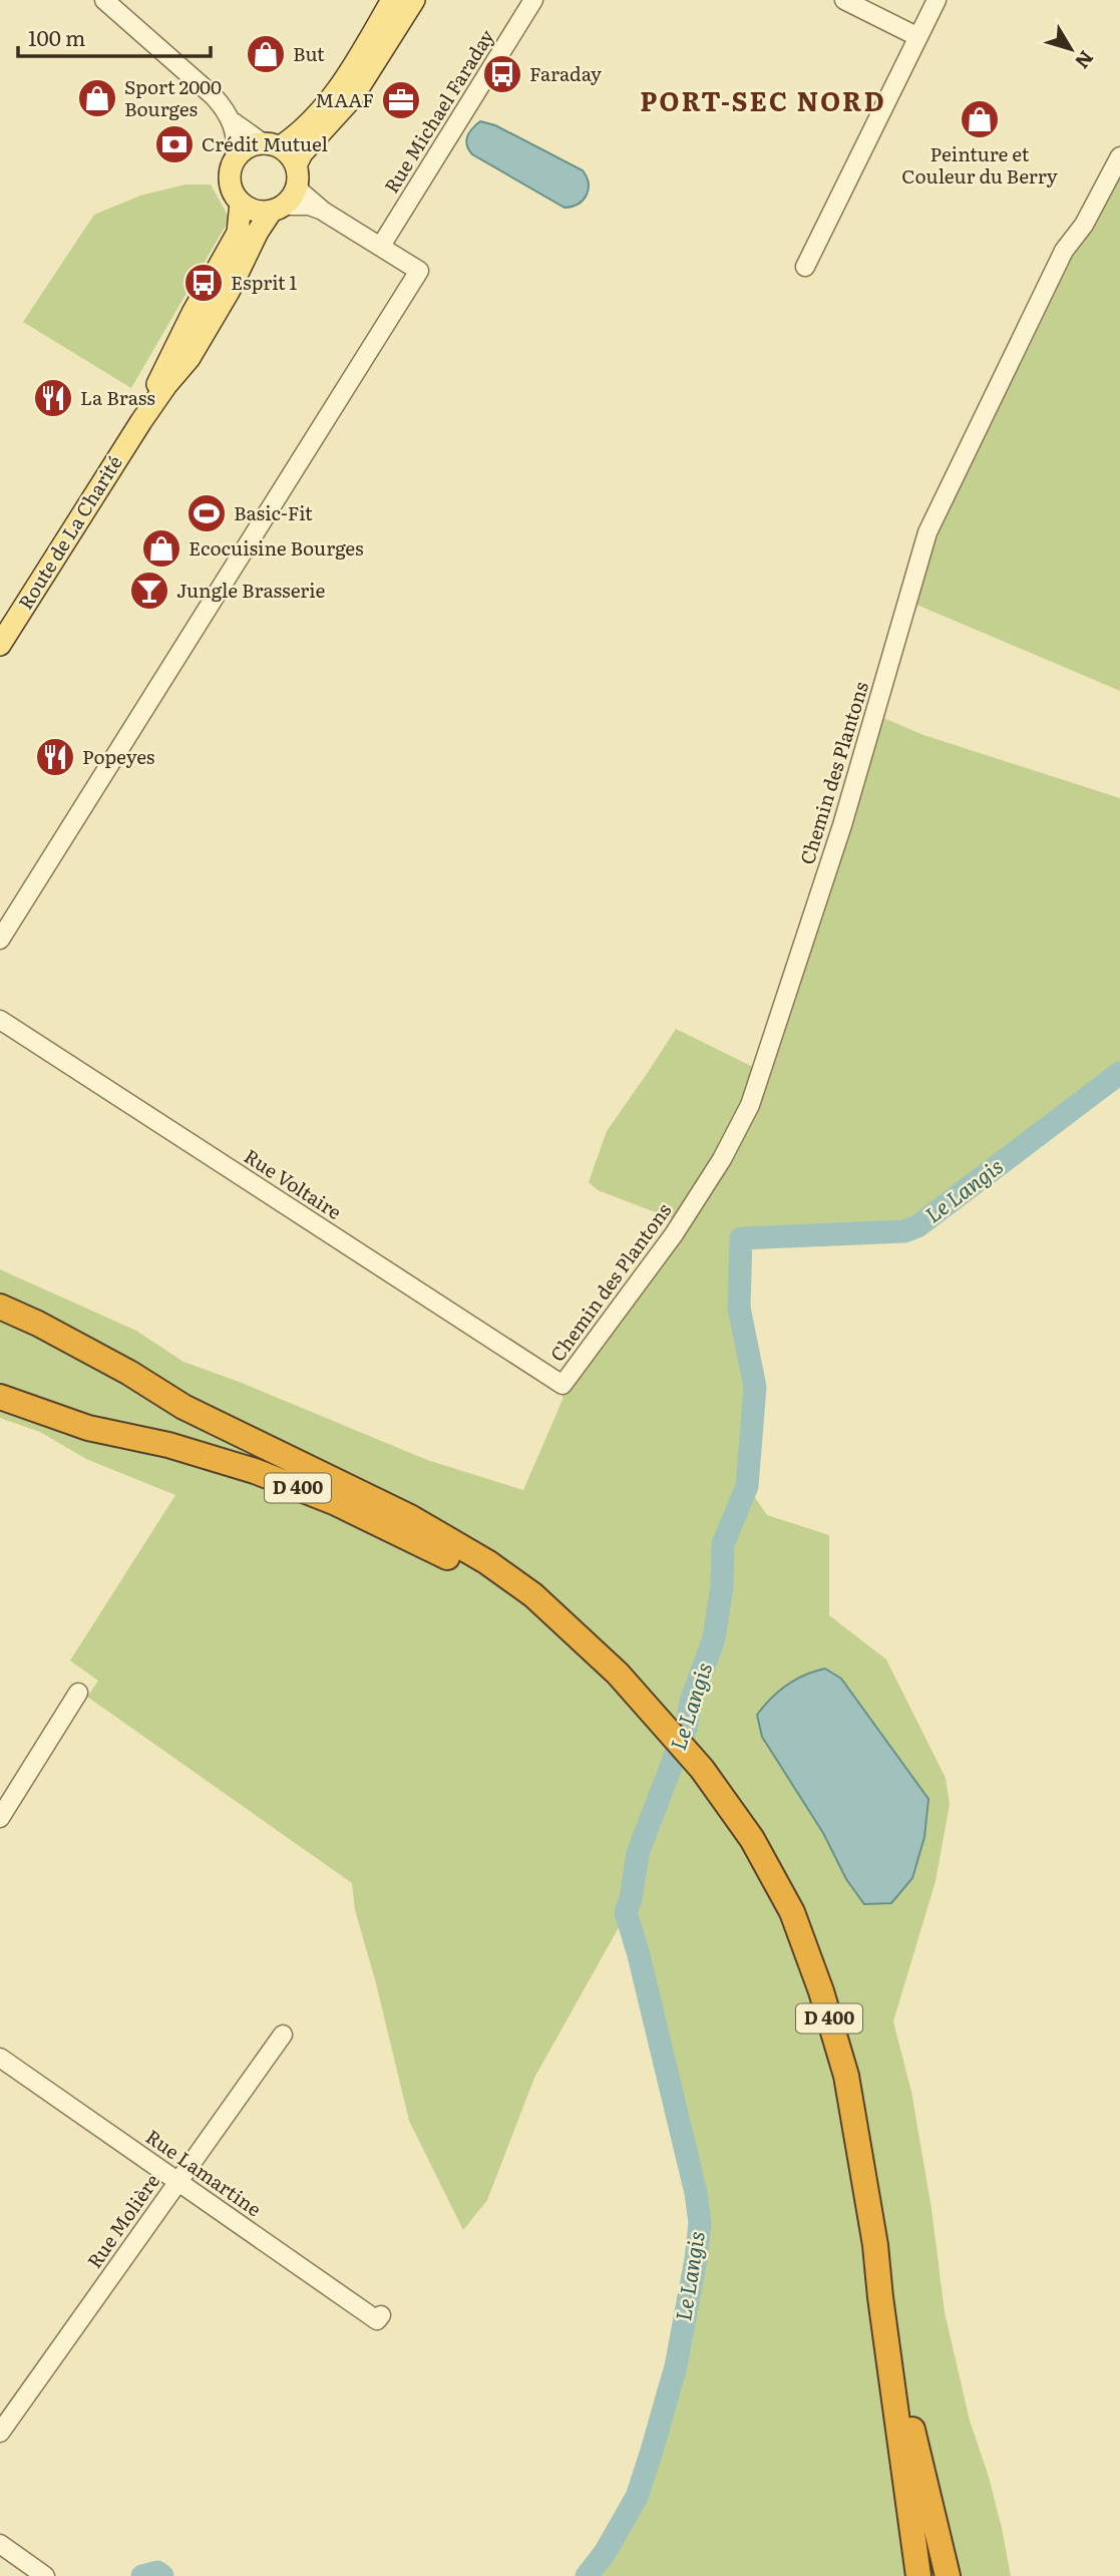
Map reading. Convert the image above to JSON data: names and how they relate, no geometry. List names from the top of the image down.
{
  "streets": {
    "highway": ["D 400"],
    "main road": ["Route de La Charité"],
    "street": [
      "Rue Michael Faraday",
      "Chemin des Plantons",
      "Rue Voltaire",
      "Rue Lamartine",
      "Rue Molière"
    ]
  },
  "crossings": [
    ["Chemin des Plantons", "Rue Voltaire"],
    ["Rue Lamartine", "Rue Molière"]
  ],
  "districts": ["PORT-SEC NORD"],
  "water": ["Le Langis"],
  "places": {
    "shop": [
      "But",
      "Sport 2000 Bourges",
      "Peinture et Couleur du Berry",
      "Ecocuisine Bourges"
    ],
    "bus stop": ["Faraday", "Esprit 1"],
    "office": ["MAAF"],
    "bank": ["Crédit Mutuel"],
    "restaurant": ["La Brass", "Popeyes"],
    "sports": ["Basic-Fit"],
    "bar": ["Jungle Brasserie"]
  },
  "scale_bar": "100 m",
  "north": "bottom right"
}
